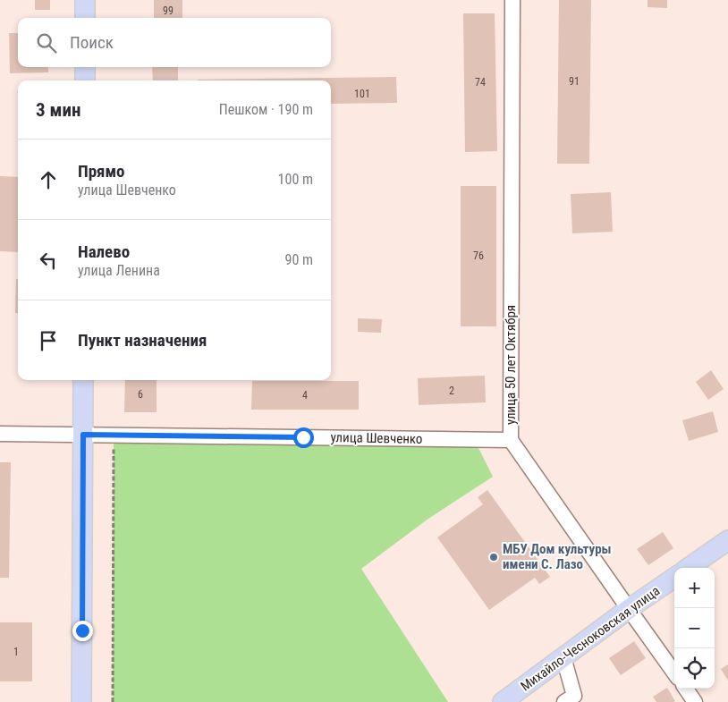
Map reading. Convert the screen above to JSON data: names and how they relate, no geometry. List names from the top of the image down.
{
  "streets": {
    "main road": ["Михайло-Чесноковская улица"],
    "street": ["улица 50 лет Октября", "улица Шевченко"]
  },
  "crossings": [
    ["улица 50 лет Октября", "улица Шевченко"],
    ["улица 50 лет Октября", "Михайло-Чесноковская улица"]
  ],
  "places": ["МБУ Дом культуры имени С. Лазо"],
  "house_numbers": [
    "99",
    "91",
    "74",
    "101",
    "76",
    "2",
    "6",
    "4",
    "1"
  ],
  "page": {
    "search": "Поиск",
    "heading": ["3 мин", "Пешком · 190 m"],
    "list": [
      ["Прямо", "улица Шевченко", "100 m"],
      ["Налево", "улица Ленина", "90 m"],
      "Пункт назначения"
    ],
    "map_buttons": ["+", "−"]
  }
}
